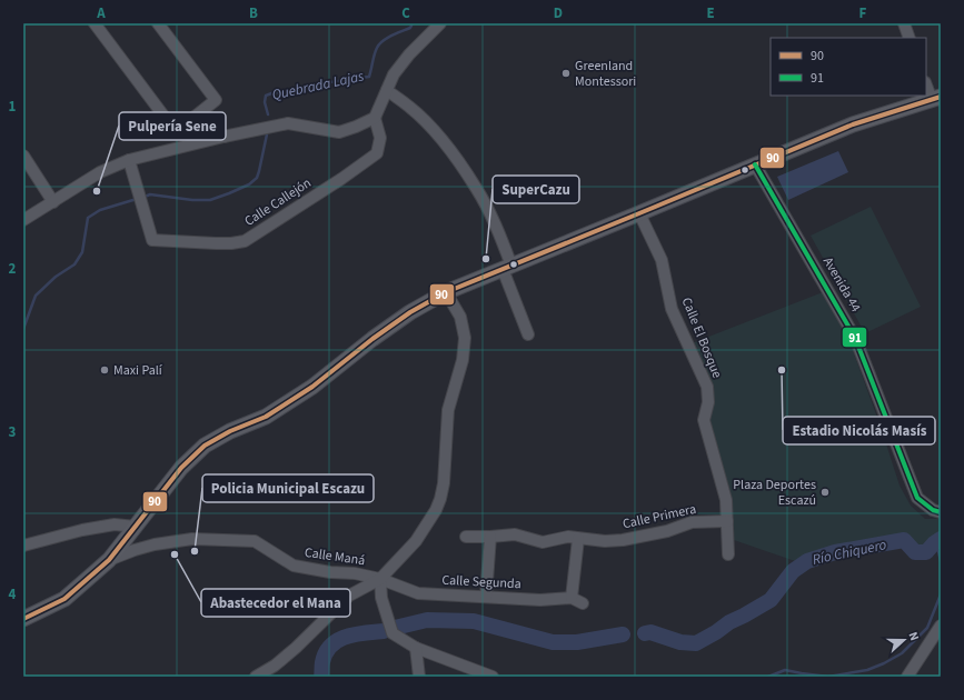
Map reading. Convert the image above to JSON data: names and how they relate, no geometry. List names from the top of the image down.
{
  "streets": {
    "street": [
      "Calle Callejón",
      "Avenida 44",
      "Calle El Bosque",
      "Calle Primera",
      "Calle Maná",
      "Calle Segunda"
    ]
  },
  "crossings": [
    ["Calle El Bosque", "Calle Primera"],
    ["Calle Maná", "Calle Segunda"]
  ],
  "water": ["Quebrada Lajas", "Río Chiquero"],
  "places": [
    "Greenland Montessori",
    "Pulpería Sene",
    "SuperCazu",
    "Maxi Palí",
    "Estadio Nicolás Masís",
    "Plaza Deportes Escazú",
    "Policia Municipal Escazu",
    "Abastecedor el Mana"
  ],
  "lines": ["transit line 90", "transit line 91"],
  "legend": ["90", "91"],
  "north": "right",
  "grid": {
    "columns": [
      "A",
      "B",
      "C",
      "D",
      "E",
      "F"
    ],
    "rows": [
      "1",
      "2",
      "3",
      "4"
    ]
  }
}
